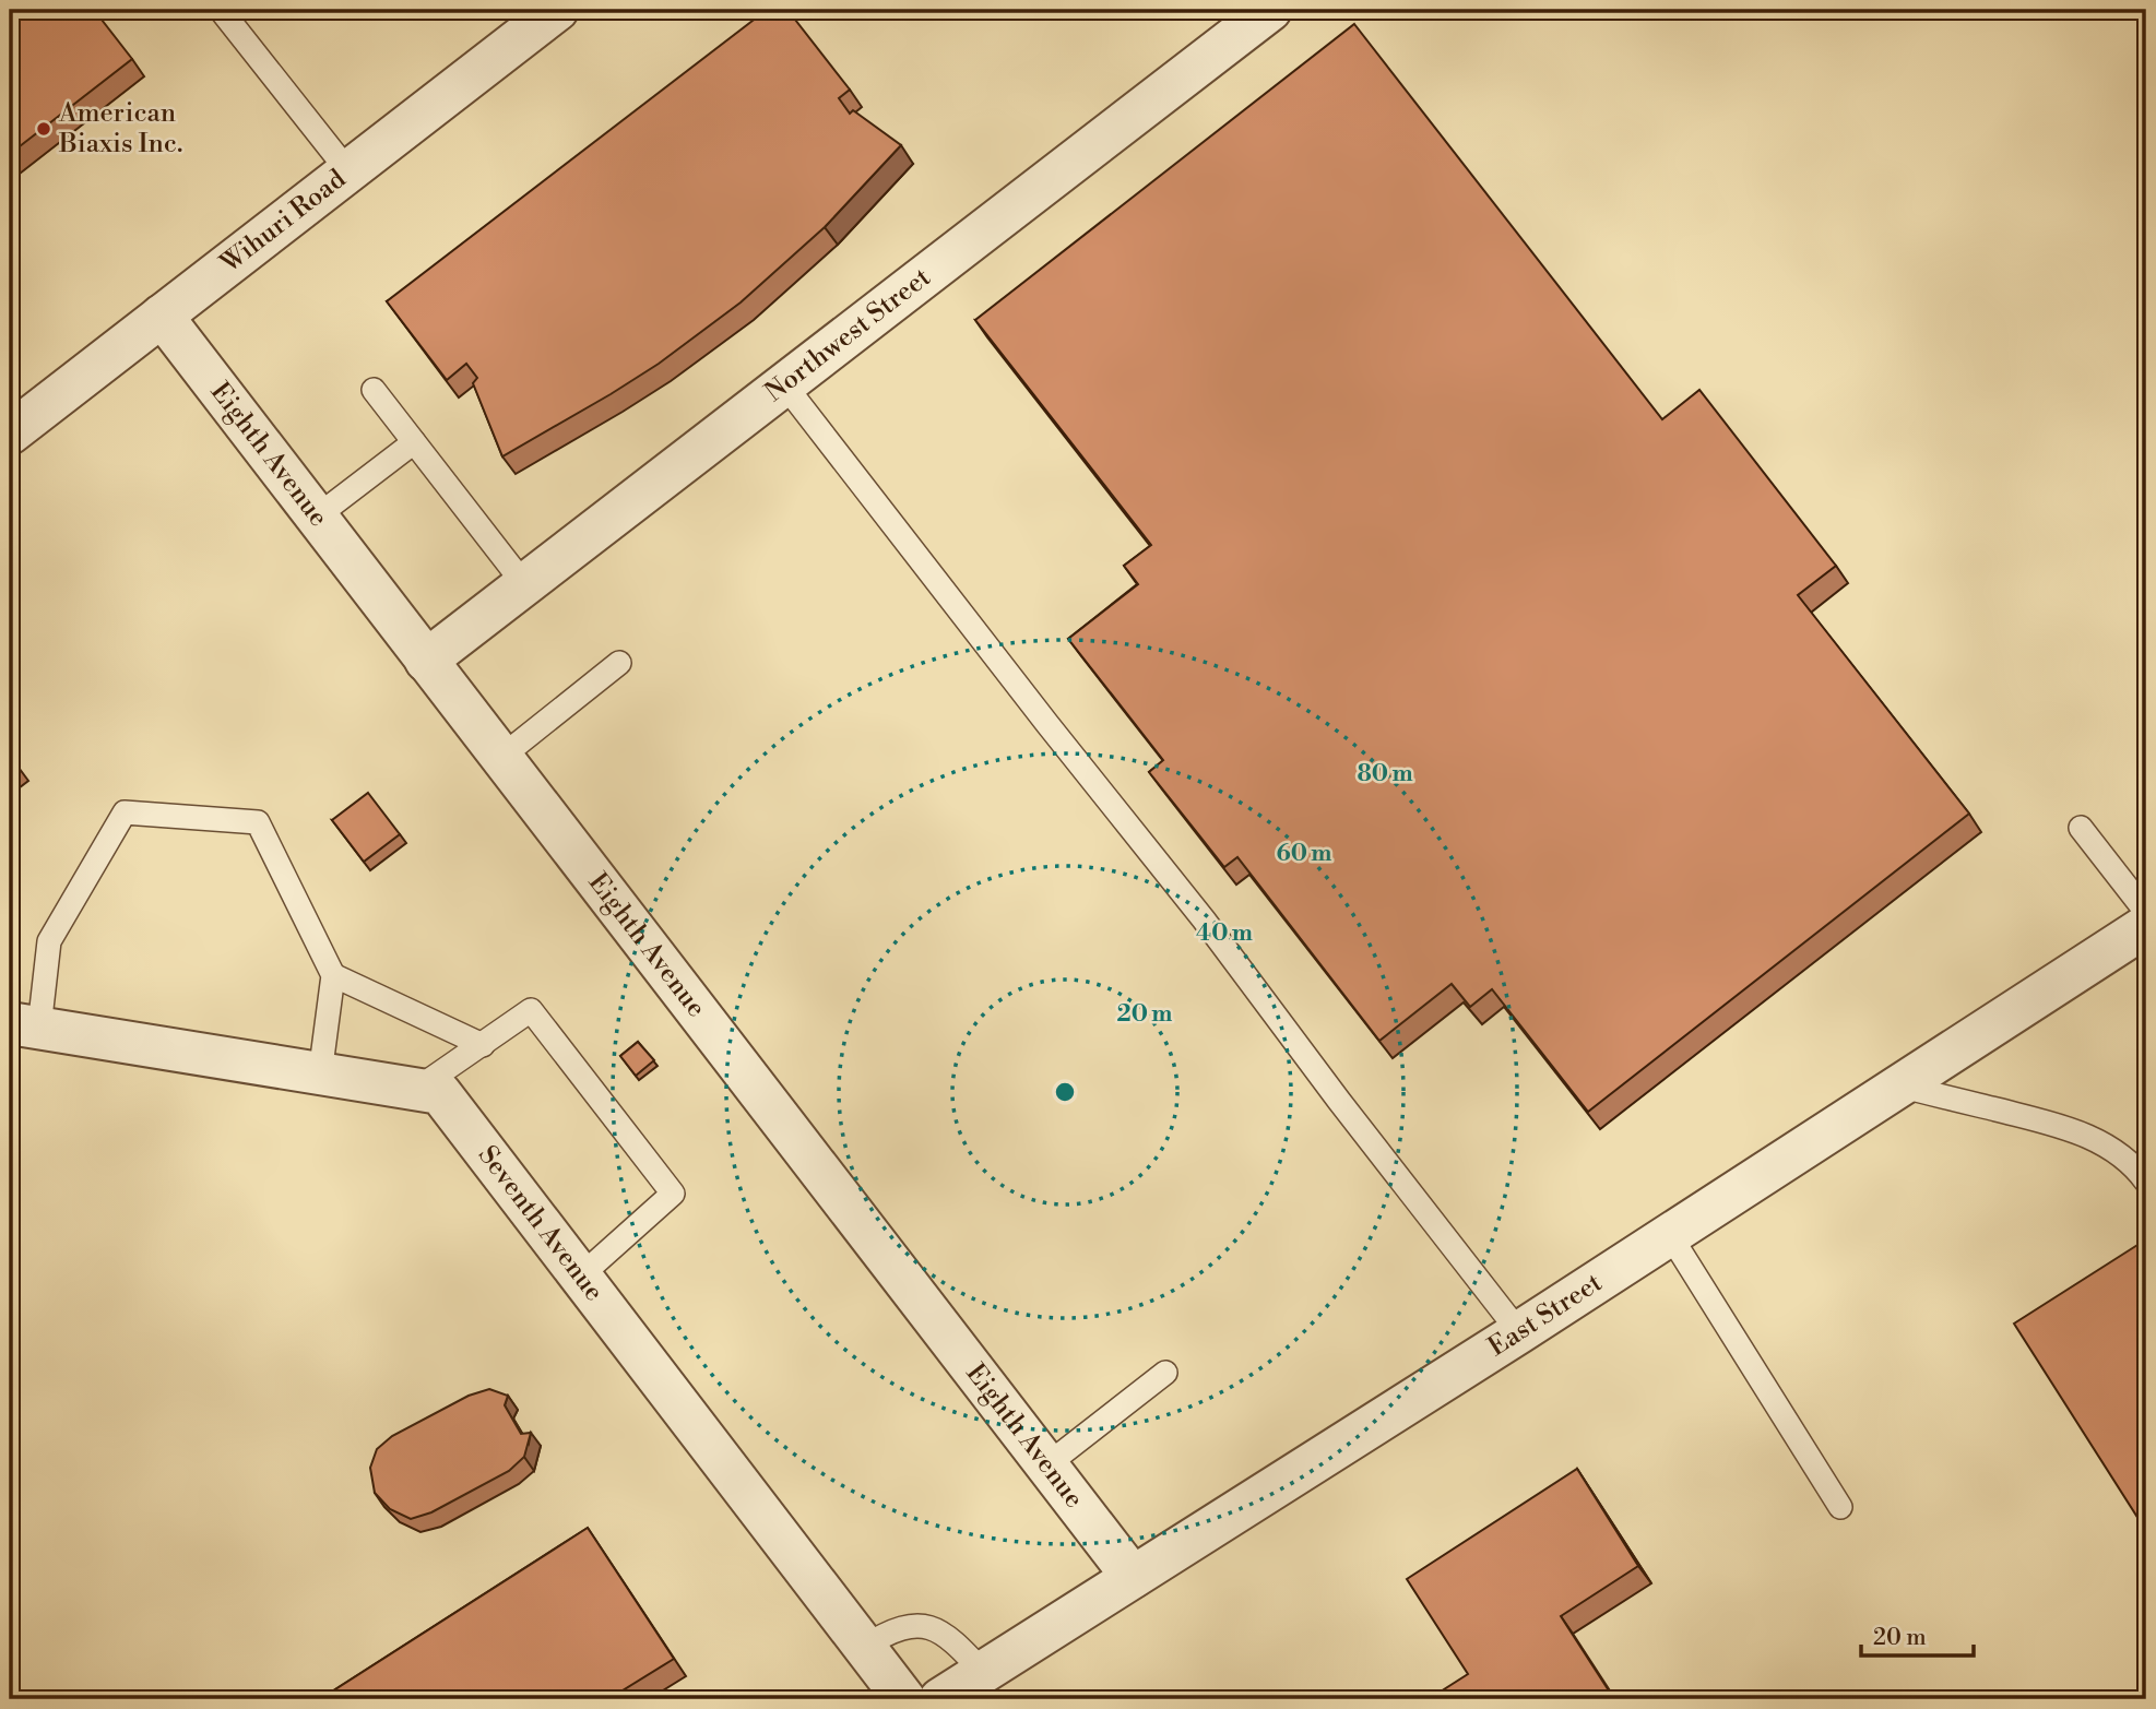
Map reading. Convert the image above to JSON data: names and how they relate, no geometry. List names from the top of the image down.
{
  "streets": {
    "street": [
      "Wihuri Road",
      "Northwest Street",
      "Eighth Avenue",
      "Seventh Avenue",
      "East Street"
    ]
  },
  "crossings": [
    ["Wihuri Road", "Eighth Avenue"],
    ["Northwest Street", "Eighth Avenue"],
    ["Eighth Avenue", "East Street"]
  ],
  "places": ["American Biaxis Inc."],
  "scale_bar": "20 m",
  "rings": [
    "80 m",
    "60 m",
    "40 m",
    "20 m"
  ]
}
